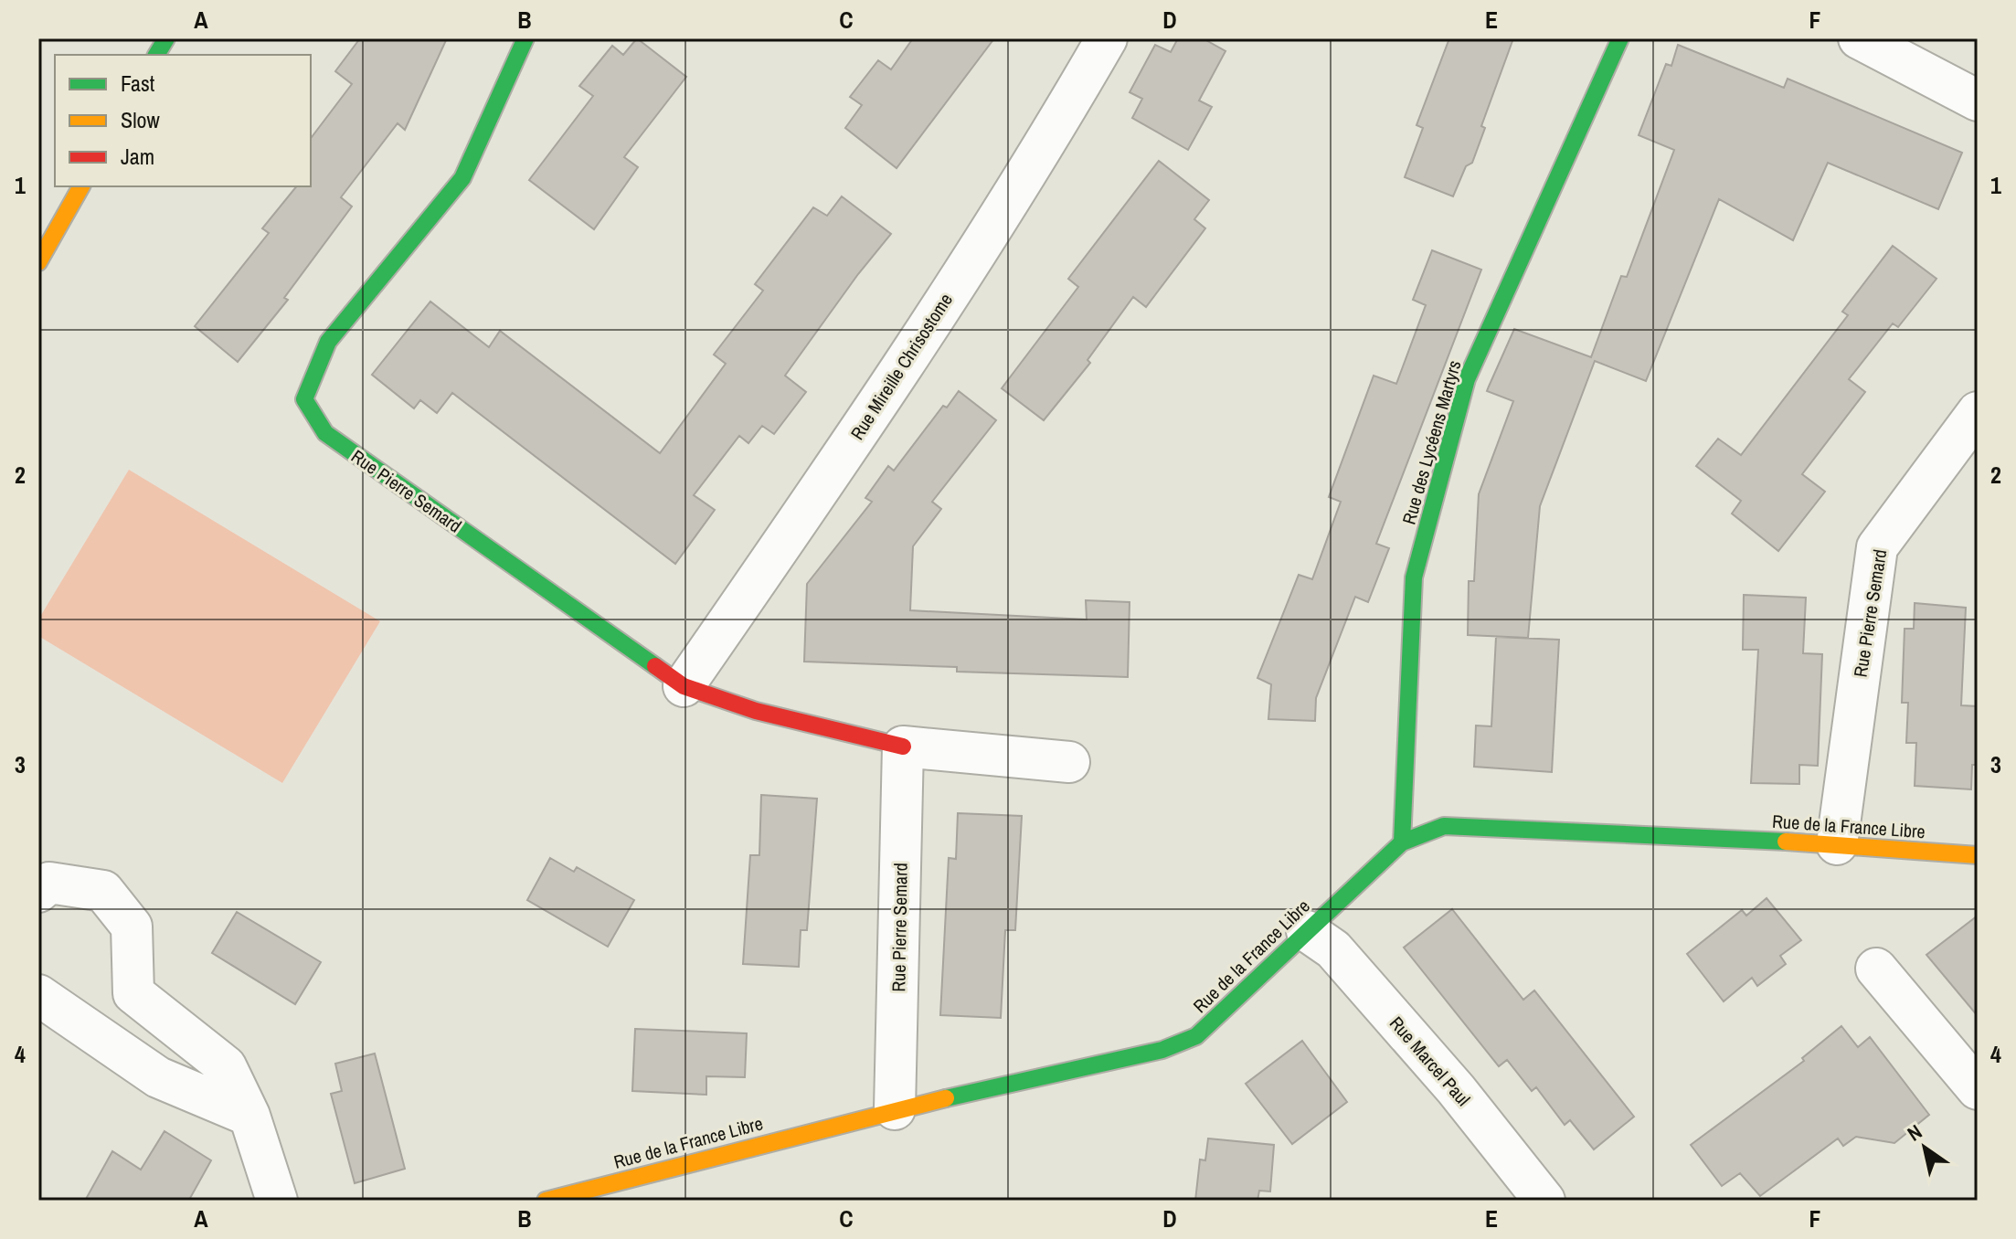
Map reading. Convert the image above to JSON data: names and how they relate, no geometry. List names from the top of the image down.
{
  "streets": {
    "street": [
      "Rue Mireille Chrisostome",
      "Rue des Lycéens Martyrs",
      "Rue Pierre Semard",
      "Rue de la France Libre",
      "Rue Marcel Paul"
    ]
  },
  "crossings": [
    ["Rue Mireille Chrisostome", "Rue Pierre Semard"],
    ["Rue des Lycéens Martyrs", "Rue de la France Libre"],
    ["Rue Pierre Semard", "Rue de la France Libre"],
    ["Rue de la France Libre", "Rue Marcel Paul"]
  ],
  "legend": ["Fast", "Slow", "Jam"],
  "north": "top left",
  "grid": {
    "columns": [
      "A",
      "B",
      "C",
      "D",
      "E",
      "F"
    ],
    "rows": [
      "1",
      "2",
      "3",
      "4"
    ]
  }
}
